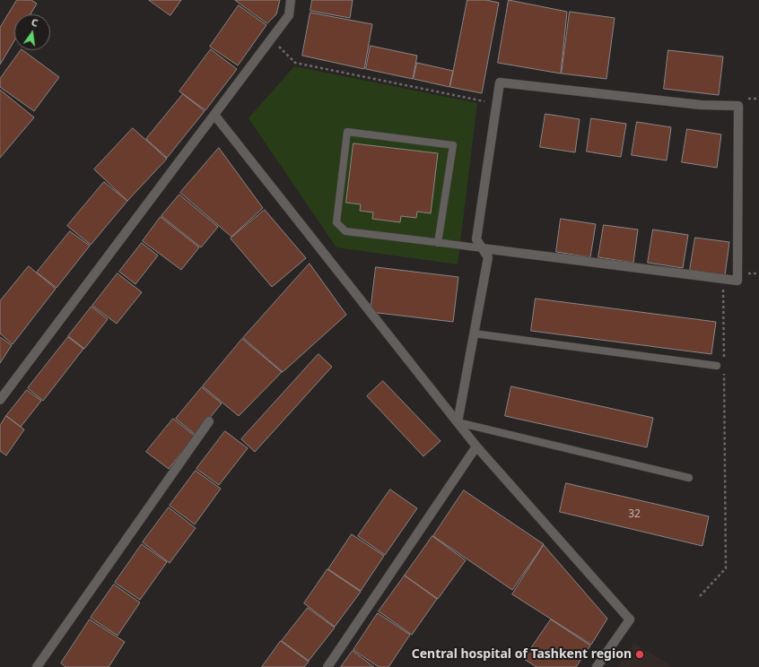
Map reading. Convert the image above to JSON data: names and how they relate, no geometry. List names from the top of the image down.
{
  "places": ["Central hospital of Tashkent region"],
  "house_numbers": ["32"],
  "north": "top"
}
